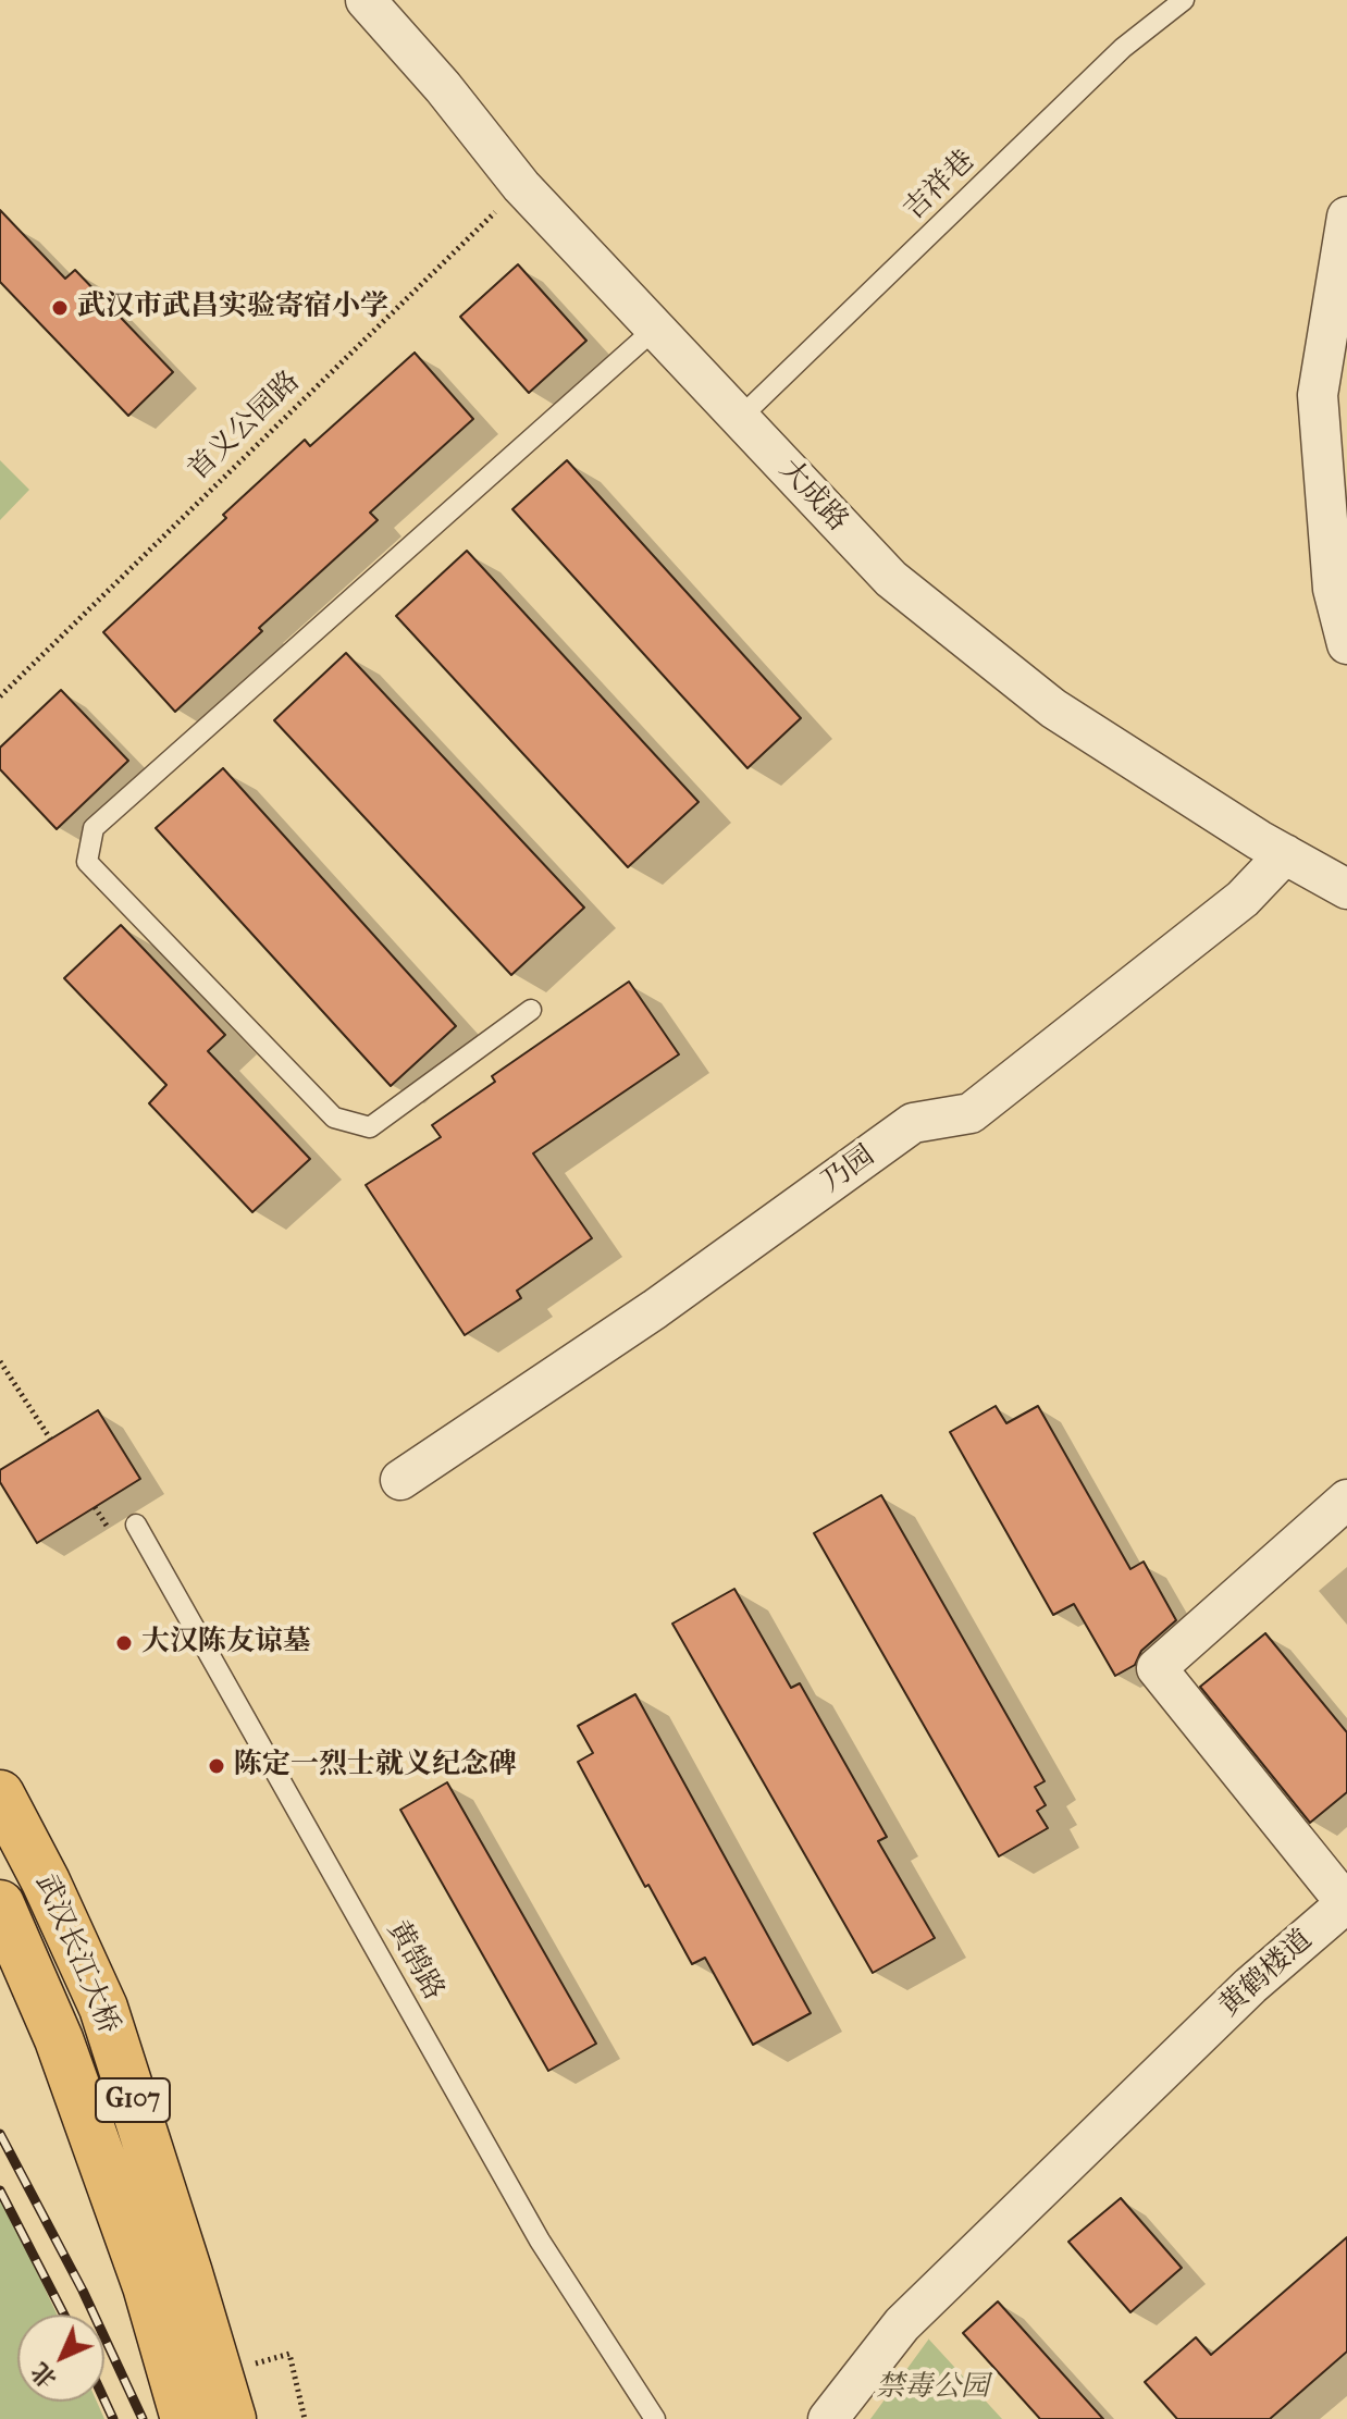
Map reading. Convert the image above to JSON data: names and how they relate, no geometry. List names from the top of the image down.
{
  "streets": {
    "highway": ["武汉长江大桥", "G107"],
    "street": ["大成路", "乃园", "黄鹤楼道"],
    "lane": ["吉祥巷", "黄鹄路"],
    "path": ["首义公园路"]
  },
  "crossings": [
    ["吉祥巷", "大成路"],
    ["首义公园路", "大成路"],
    ["大成路", "乃园"]
  ],
  "parks": ["禁毒公园"],
  "places": ["武汉市武昌实验寄宿小学", "大汉陈友谅墓", "陈定一烈士就义纪念碑"],
  "north": "bottom left"
}
